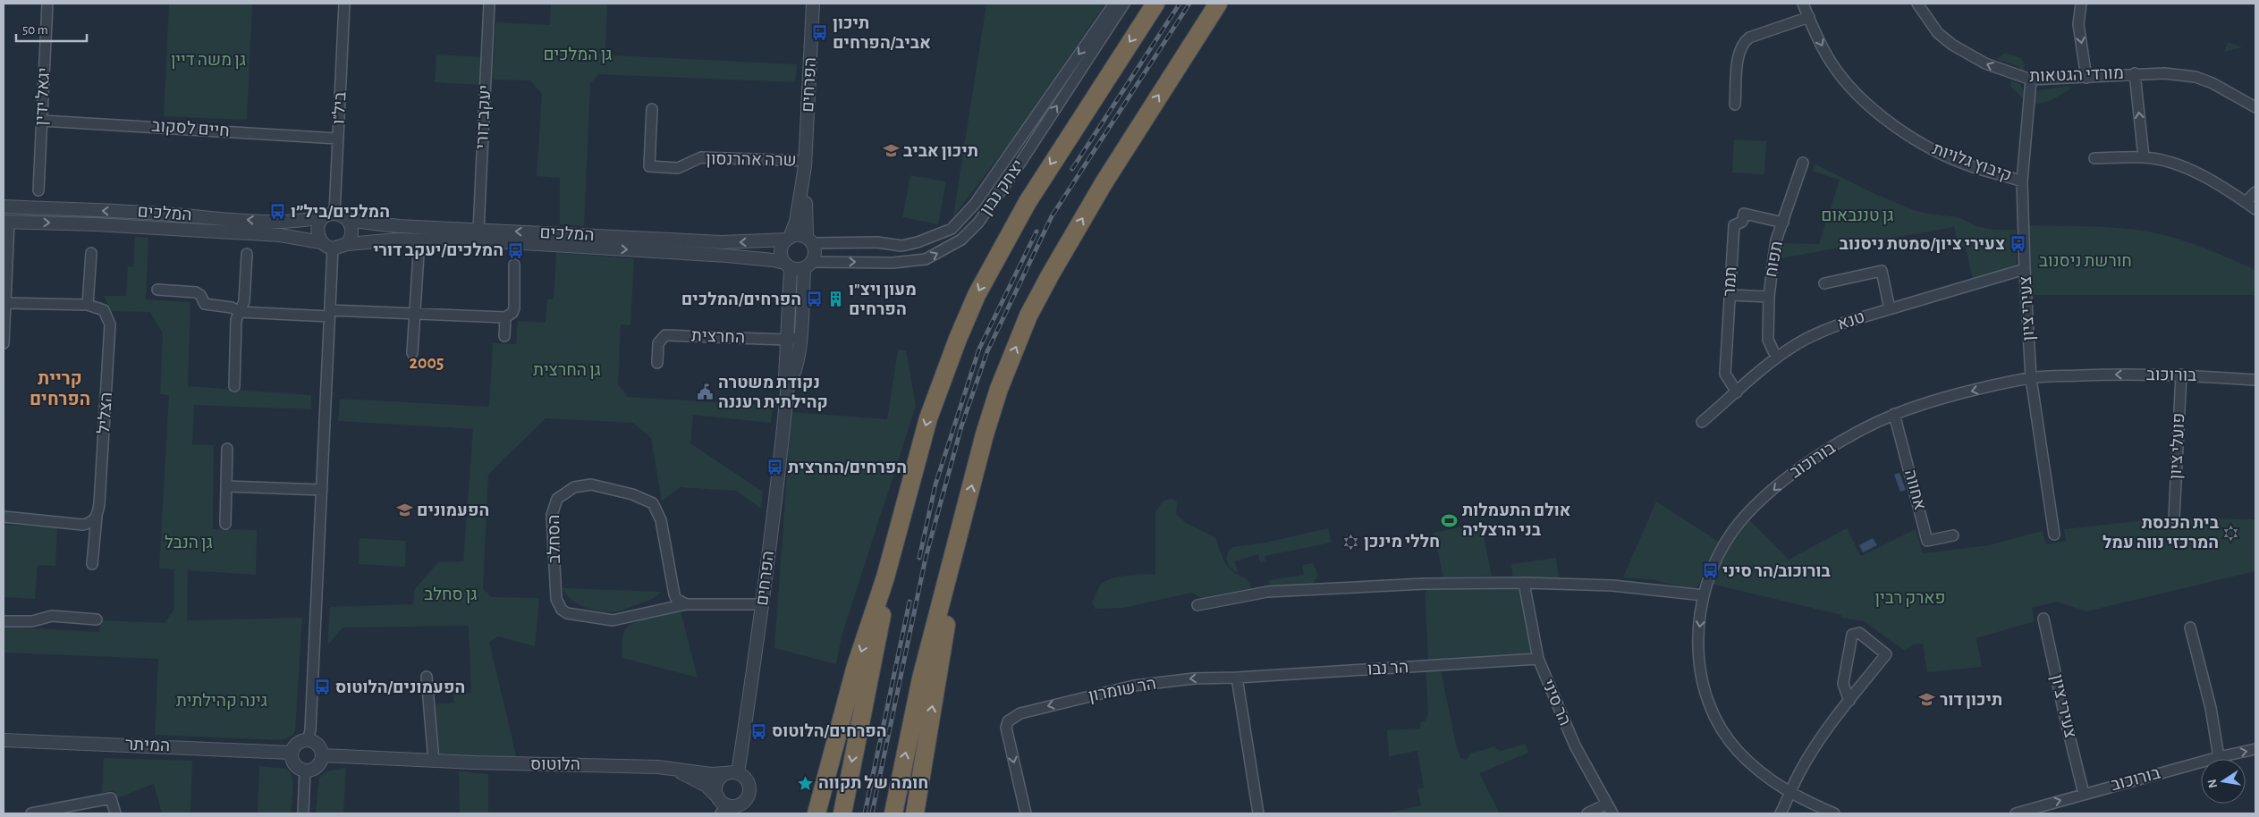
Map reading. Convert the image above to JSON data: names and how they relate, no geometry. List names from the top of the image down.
{
  "streets": {
    "street": [
      "מורדי הגטאות",
      "הפרחים",
      "יגאל ידין",
      "ביל\"ו",
      "יעקב דורי",
      "חיים לסקוב",
      "שרה אהרנסון",
      "קיבוץ גלויות",
      "יצחק נבון",
      "המלכים",
      "תפוח",
      "תמר",
      "צעירי ציון",
      "טנא",
      "החרצית",
      "בורוכוב",
      "הצליל",
      "פועלי ציון",
      "אחווה",
      "הסחלב",
      "הר נבו",
      "הר שומרון",
      "הר סיני",
      "המיתר",
      "הלוטוס"
    ]
  },
  "crossings": [
    ["מורדי הגטאות", "צעירי ציון"],
    ["הפרחים", "שרה אהרנסון"],
    ["הפרחים", "יצחק נבון"],
    ["הפרחים", "המלכים"],
    ["הפרחים", "החרצית"],
    ["הפרחים", "הסחלב"],
    ["הפרחים", "הלוטוס"],
    ["יגאל ידין", "חיים לסקוב"],
    ["ביל\"ו", "חיים לסקוב"],
    ["ביל\"ו", "המלכים"],
    ["יעקב דורי", "המלכים"],
    ["קיבוץ גלויות", "צעירי ציון"],
    ["יצחק נבון", "המלכים"],
    ["תפוח", "תמר"],
    ["תפוח", "טנא"],
    ["תמר", "טנא"],
    ["צעירי ציון", "טנא"],
    ["צעירי ציון", "בורוכוב"],
    ["בורוכוב", "פועלי ציון"],
    ["בורוכוב", "אחווה"],
    ["הר נבו", "הר שומרון"],
    ["הר נבו", "הר סיני"],
    ["המיתר", "הלוטוס"]
  ],
  "one_way": ["מורדי הגטאות", "קיבוץ גלויות"],
  "districts": ["2005", "קריית הפרחים"],
  "parks": [
    "גן המלכים",
    "גן משה דיין",
    "גן טננבאום",
    "חורשת ניסנוב",
    "גן החרצית",
    "גן הנבל",
    "גן סחלב",
    "פארק רבין",
    "גינה קהילתית"
  ],
  "places": {
    "bus stop": [
      "תיכון אביב/הפרחים",
      "המלכים/ביל״ו",
      "צעירי ציון/סמטת ניסנוב",
      "המלכים/יעקב דורי",
      "הפרחים/המלכים",
      "הפרחים/החרצית",
      "בורוכוב/הר סיני",
      "הפעמונים/הלוטוס",
      "הפרחים/הלוטוס"
    ],
    "school or university": ["תיכון אביב", "הפעמונים", "תיכון דור"],
    "building": ["מעון ויצ\"ו הפרחים"],
    "public building": ["נקודת משטרה קהילתית רעננה"],
    "sports": ["אולם התעמלות בני הרצליה"],
    "synagogue": ["בית הכנסת המרכזי נווה עמל", "חללי מינכן"],
    "place": ["חומה של תקווה"]
  },
  "scale_bar": "50 m",
  "north": "left"
}
